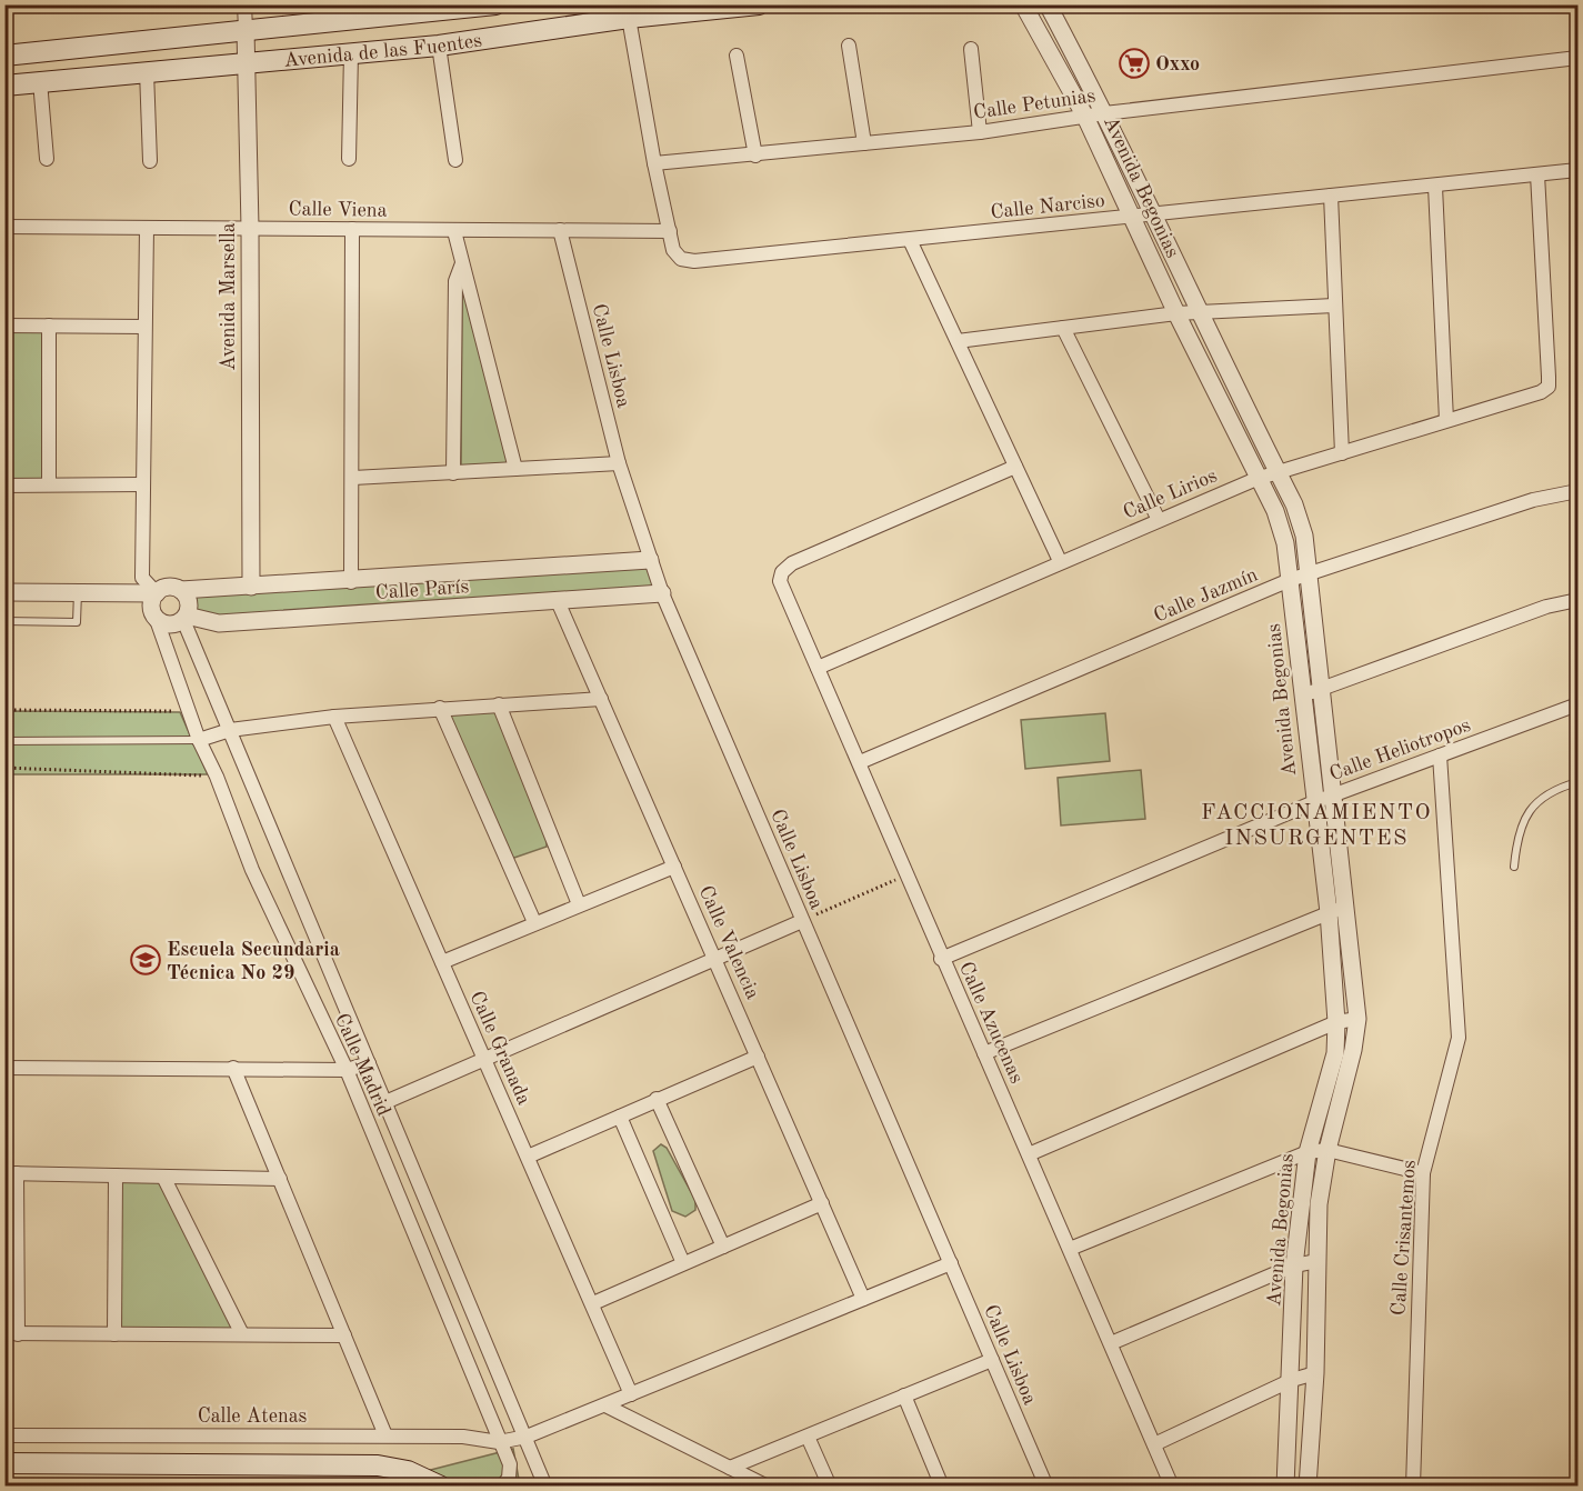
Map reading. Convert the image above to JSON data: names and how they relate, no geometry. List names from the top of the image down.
{
  "streets": {
    "main road": ["Avenida de las Fuentes"],
    "street": [
      "Calle Petunias",
      "Avenida Begonias",
      "Calle Narciso",
      "Calle Viena",
      "Avenida Marsella",
      "Calle Lisboa",
      "Calle Lirios",
      "Calle París",
      "Calle Jazmín",
      "Calle Heliotropos",
      "Calle Valencia",
      "Calle Azucenas",
      "Calle Granada",
      "Calle Madrid",
      "Calle Crisantemos",
      "Calle Atenas"
    ]
  },
  "crossings": [
    ["Avenida de las Fuentes", "Avenida Marsella"],
    ["Calle Petunias", "Avenida Begonias"],
    ["Avenida Begonias", "Calle Narciso"],
    ["Avenida Begonias", "Calle Lirios"],
    ["Avenida Begonias", "Calle Jazmín"],
    ["Avenida Begonias", "Calle Heliotropos"],
    ["Calle Narciso", "Calle Viena"],
    ["Calle Narciso", "Calle Lirios"],
    ["Calle Viena", "Avenida Marsella"],
    ["Calle Viena", "Calle Lisboa"],
    ["Avenida Marsella", "Calle París"],
    ["Calle Lisboa", "Calle París"],
    ["Calle Lirios", "Calle Azucenas"],
    ["Calle París", "Calle Valencia"],
    ["Calle París", "Calle Madrid"],
    ["Calle Jazmín", "Calle Azucenas"],
    ["Calle Heliotropos", "Calle Azucenas"],
    ["Calle Heliotropos", "Calle Crisantemos"],
    ["Calle Madrid", "Calle Atenas"]
  ],
  "districts": ["FACCIONAMIENTO INSURGENTES"],
  "places": {
    "supermarket": ["Oxxo"],
    "school or university": ["Escuela Secundaria Técnica No 29"]
  }
}
